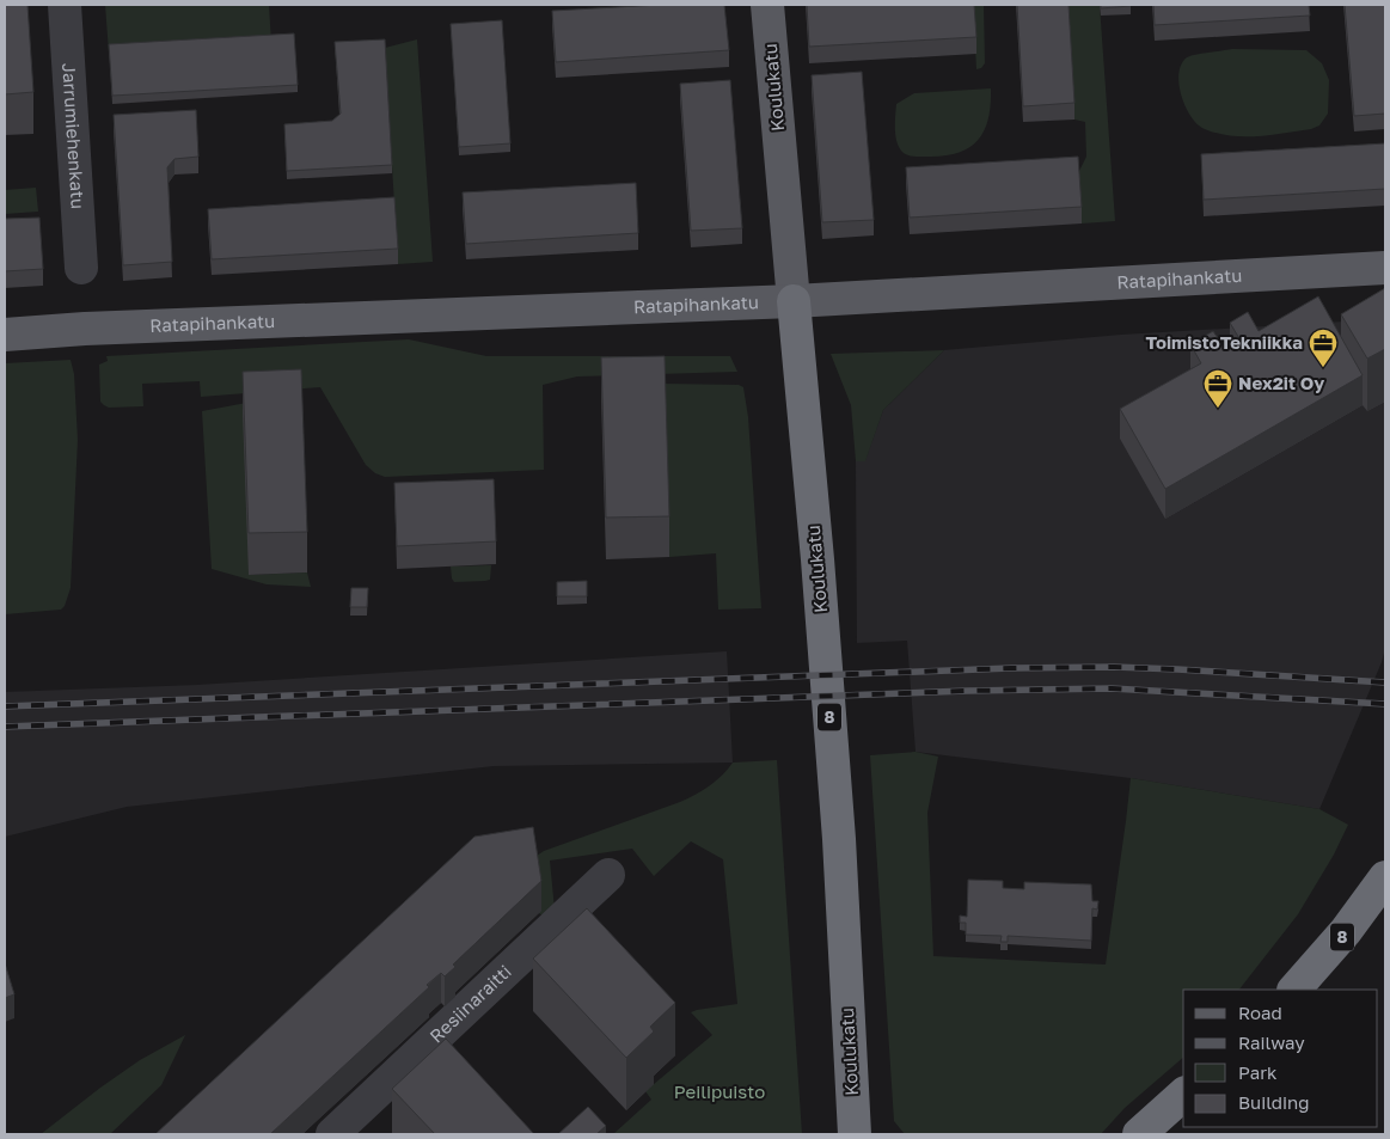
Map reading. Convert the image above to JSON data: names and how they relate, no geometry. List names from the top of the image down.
{
  "streets": {
    "highway": ["Koulukatu", "8"],
    "main road": ["Ratapihankatu"],
    "street": ["Jarrumiehenkatu", "Resiinaraitti"]
  },
  "crossings": [
    ["Koulukatu", "Ratapihankatu"]
  ],
  "parks": ["Peilipuisto"],
  "places": {
    "office": ["ToimistoTekniikka", "Nex2it Oy"]
  },
  "legend": [
    "Road",
    "Railway",
    "Park",
    "Building"
  ]
}
